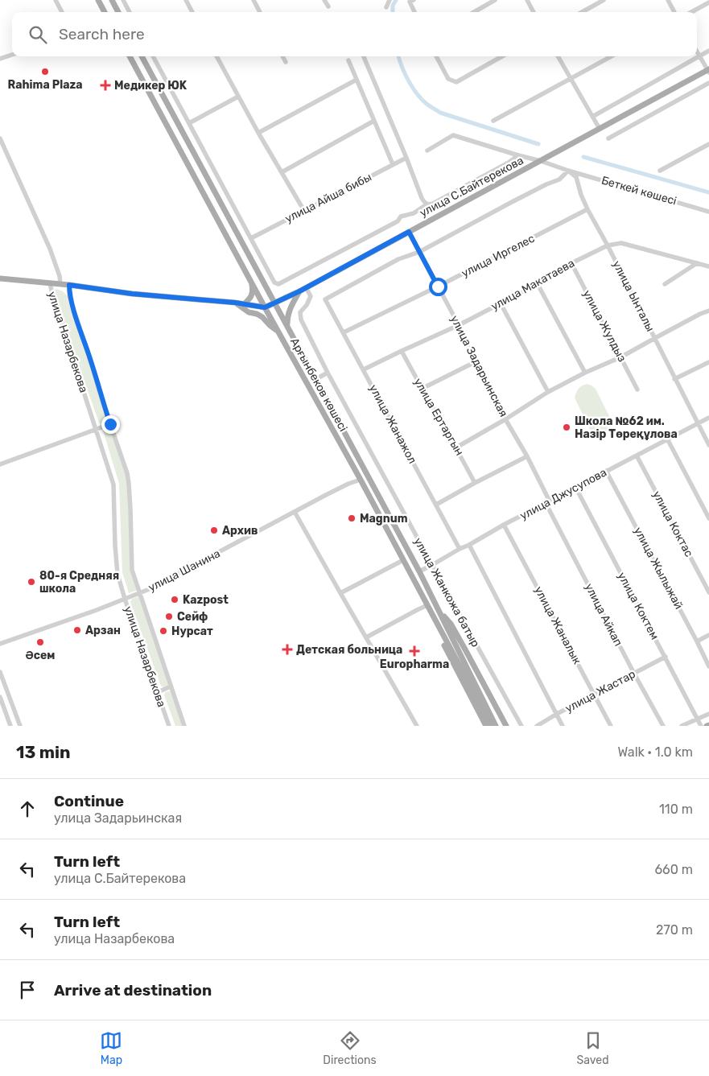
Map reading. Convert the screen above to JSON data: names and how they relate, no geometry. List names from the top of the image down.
{
  "streets": {
    "main road": ["улица С.Байтерекова", "Арғынбеков көшесі"],
    "street": [
      "Беткей көшесі",
      "улица Айша бибы",
      "улица Иргелес",
      "улица Макатаева",
      "улица Ынталы",
      "улица Жулдыз",
      "улица Назарбекова",
      "улица Задарьинская",
      "улица Ертаргын",
      "улица Жанажол",
      "улица Джусупова",
      "улица Коктас",
      "улица Жылыжай",
      "улица Шанина",
      "улица Жанкожа батыр",
      "улица Коктем",
      "улица Айкап",
      "улица Жаналык",
      "улица Жастар"
    ]
  },
  "crossings": [
    ["улица С.Байтерекова", "Беткей көшесі"],
    ["улица С.Байтерекова", "улица Задарьинская"],
    ["улица С.Байтерекова", "Арғынбеков көшесі"],
    ["улица С.Байтерекова", "улица Жанкожа батыр"],
    ["Беткей көшесі", "улица Ынталы"],
    ["улица Иргелес", "улица Ынталы"],
    ["улица Иргелес", "улица Задарьинская"],
    ["улица Иргелес", "улица Жанажол"],
    ["улица Макатаева", "улица Ынталы"],
    ["улица Макатаева", "улица Жулдыз"],
    ["улица Макатаева", "улица Задарьинская"],
    ["улица Макатаева", "улица Ертаргын"],
    ["улица Макатаева", "улица Жанажол"],
    ["улица Ынталы", "улица Джусупова"],
    ["улица Назарбекова", "улица Шанина"],
    ["улица Задарьинская", "улица Жанажол"],
    ["улица Задарьинская", "улица Джусупова"],
    ["улица Задарьинская", "улица Айкап"],
    ["Арғынбеков көшесі", "улица Джусупова"],
    ["Арғынбеков көшесі", "улица Шанина"],
    ["улица Жанажол", "улица Джусупова"],
    ["улица Джусупова", "улица Коктас"],
    ["улица Джусупова", "улица Жылыжай"],
    ["улица Джусупова", "улица Жанкожа батыр"],
    ["улица Джусупова", "улица Коктем"],
    ["улица Джусупова", "улица Айкап"],
    ["улица Джусупова", "улица Жаналык"],
    ["улица Коктем", "улица Жастар"],
    ["улица Айкап", "улица Жастар"],
    ["улица Жаналык", "улица Жастар"]
  ],
  "places": {
    "other": [
      "Rahima Plaza",
      "Школа №62 им. Назір Төреқұлова",
      "Magnum",
      "Архив",
      "80-я Средняя школа",
      "Kazpost",
      "Сейф",
      "Арзан",
      "Нурсат",
      "Əсем"
    ],
    "health": ["Медикер ЮK", "Детская больница", "Europharma"]
  },
  "page": {
    "search": "Search here",
    "heading": ["13 min", "Walk · 1.0 km"],
    "list": [
      ["Continue", "улица Задарьинская", "110 m"],
      ["Turn left", "улица С.Байтерекова", "660 m"],
      ["Turn left", "улица Назарбекова", "270 m"],
      "Arrive at destination"
    ],
    "nav": ["Map", "Directions", "Saved"]
  }
}
